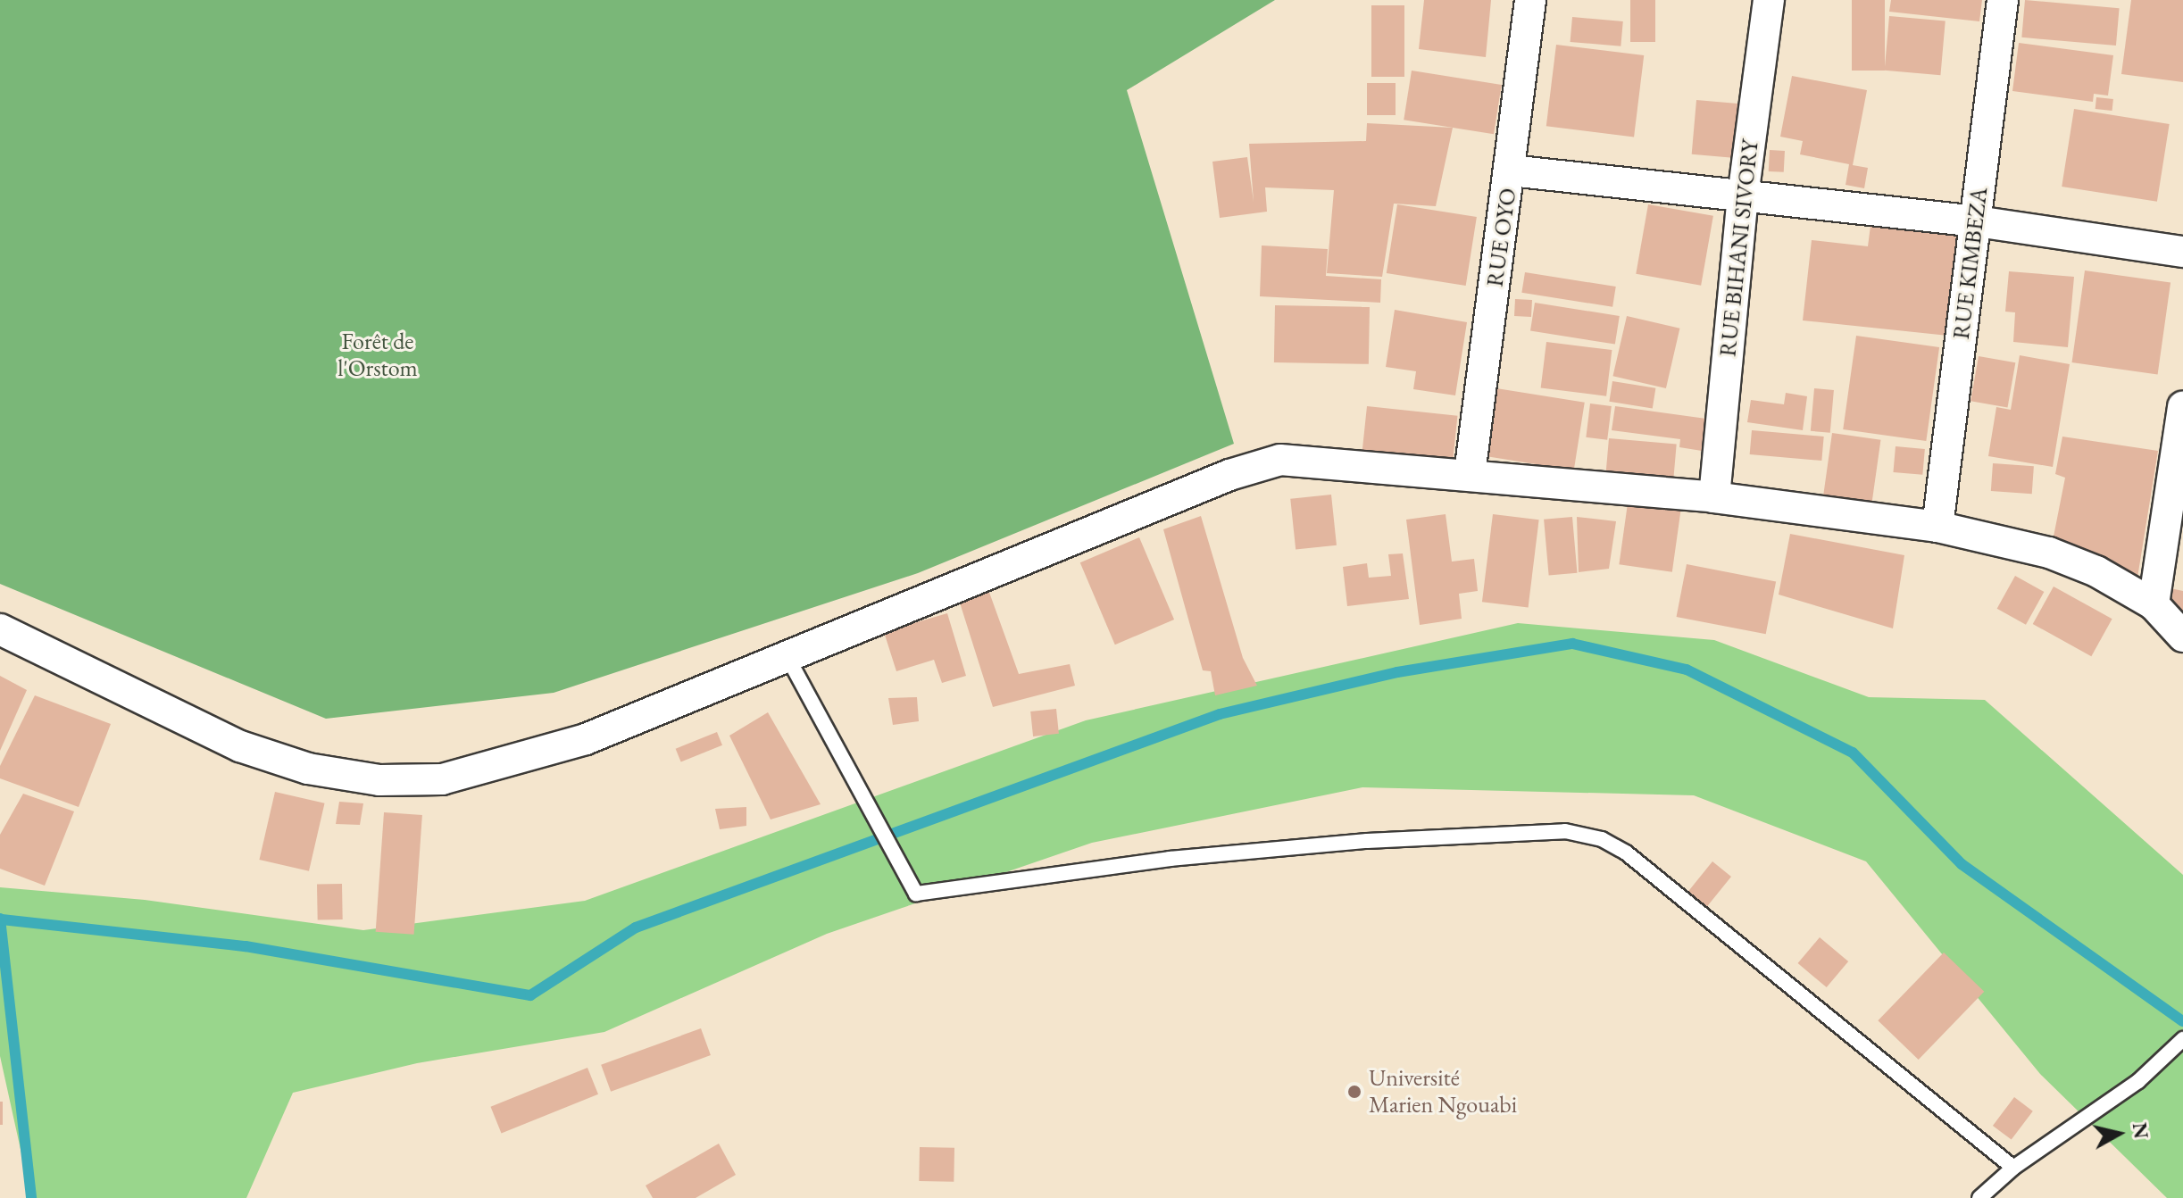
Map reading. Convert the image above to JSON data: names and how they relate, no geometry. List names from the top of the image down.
{
  "streets": {
    "street": ["RUE OYO", "RUE BIHANI SIVORY", "RUE KIMBEZA"]
  },
  "parks": ["Forêt de l'Orstom"],
  "places": ["Université Marien Ngouabi"],
  "north": "right"
}
